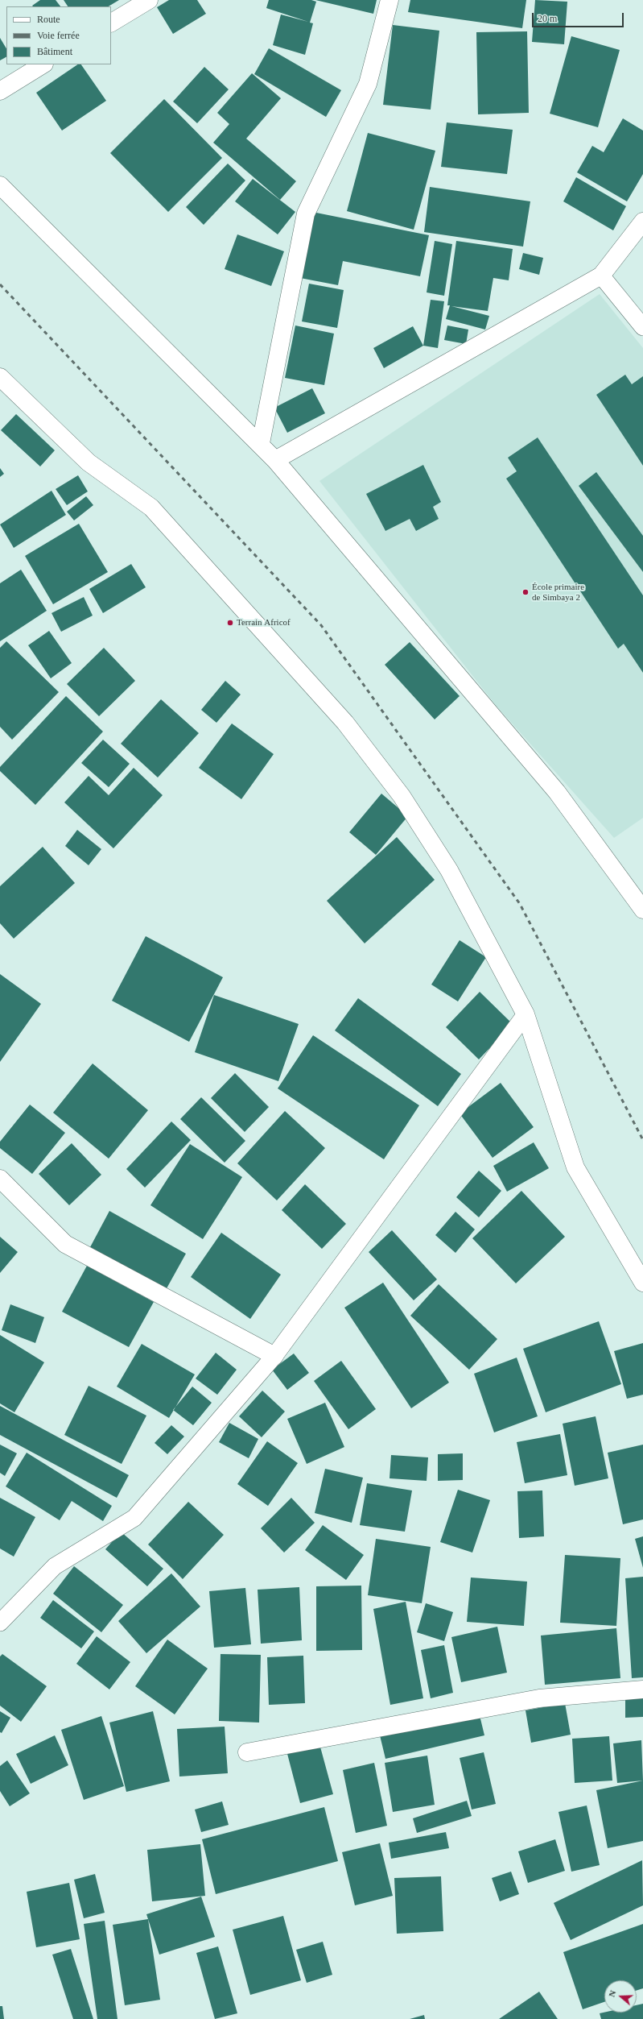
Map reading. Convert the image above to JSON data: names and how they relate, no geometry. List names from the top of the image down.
{
  "places": ["École primaire de Simbaya 2", "Terrain Africof"],
  "legend": ["Route", "Voie ferrée", "Bâtiment"],
  "scale_bar": "20 m",
  "north": "left"
}
